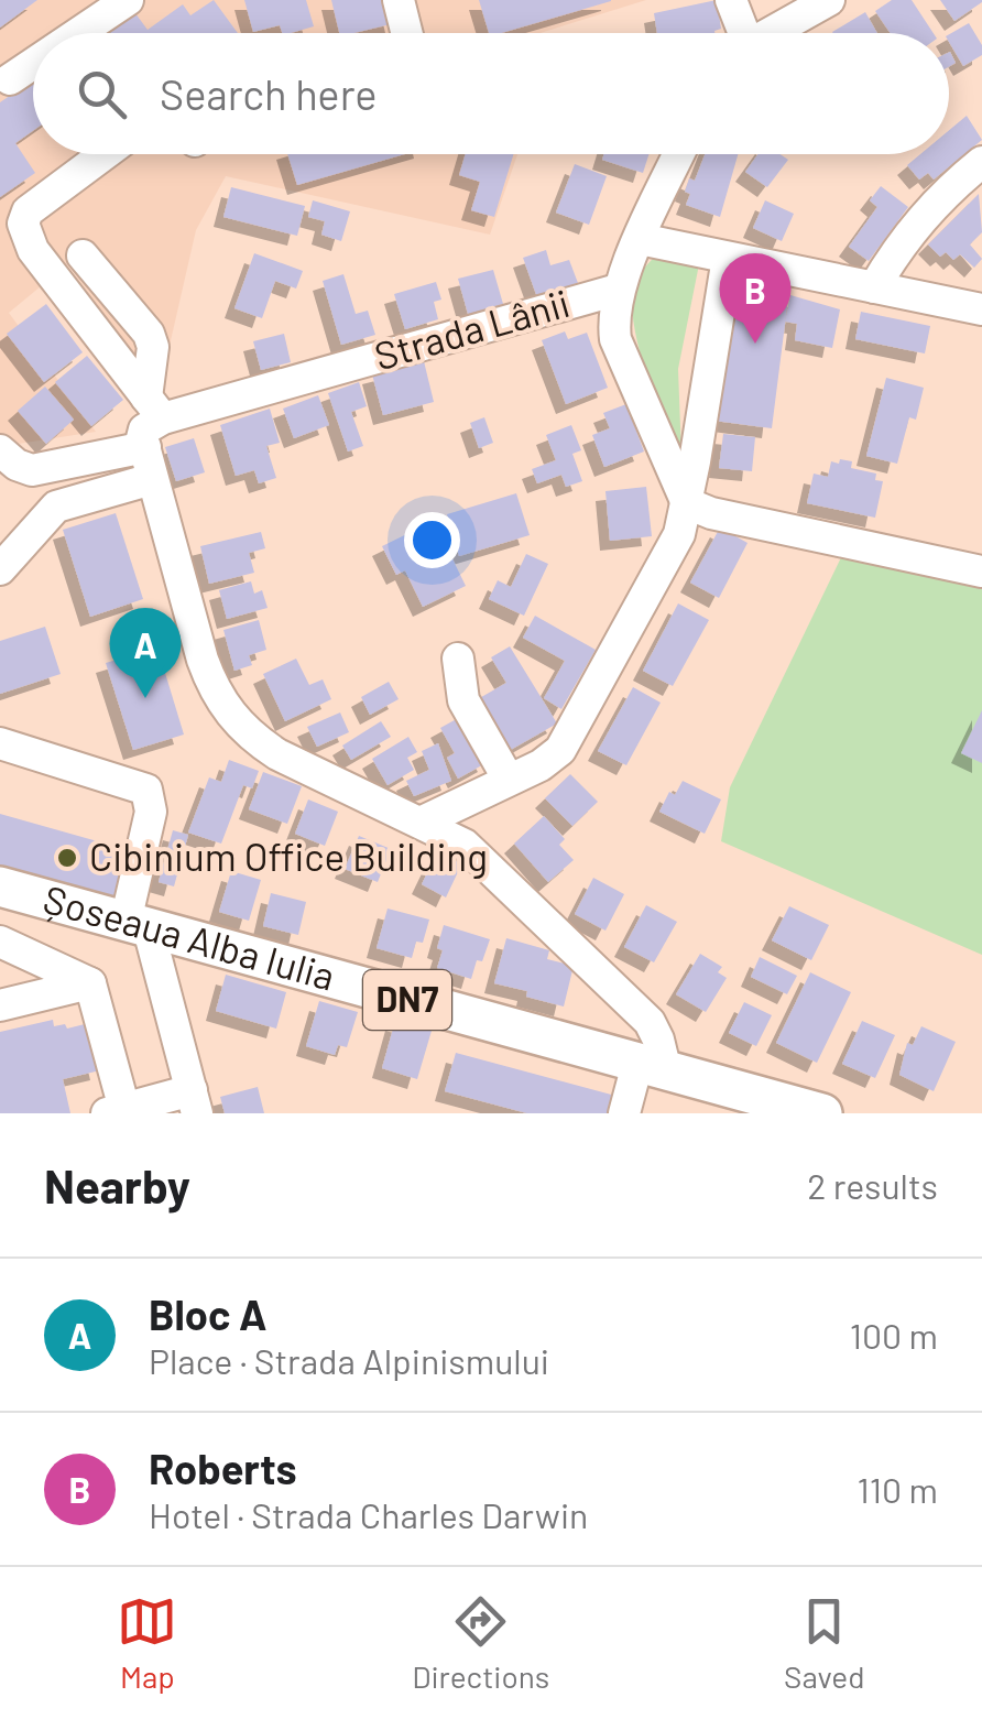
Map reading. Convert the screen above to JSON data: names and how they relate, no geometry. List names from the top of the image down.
{
  "streets": {
    "main road": ["Șoseaua Alba Iulia", "DN7"],
    "street": ["Strada Lânii"]
  },
  "places": ["Cibinium Office Building"],
  "page": {
    "search": "Search here",
    "pins": ["B", "A"],
    "heading": ["Nearby", "2 results"],
    "list": [
      {
        "mark": "A",
        "name": "Bloc A",
        "note": "Place · Strada Alpinismului",
        "value": "100 m"
      },
      {
        "mark": "B",
        "name": "Roberts",
        "note": "Hotel · Strada Charles Darwin",
        "value": "110 m"
      }
    ],
    "nav": ["Map", "Directions", "Saved"]
  }
}
